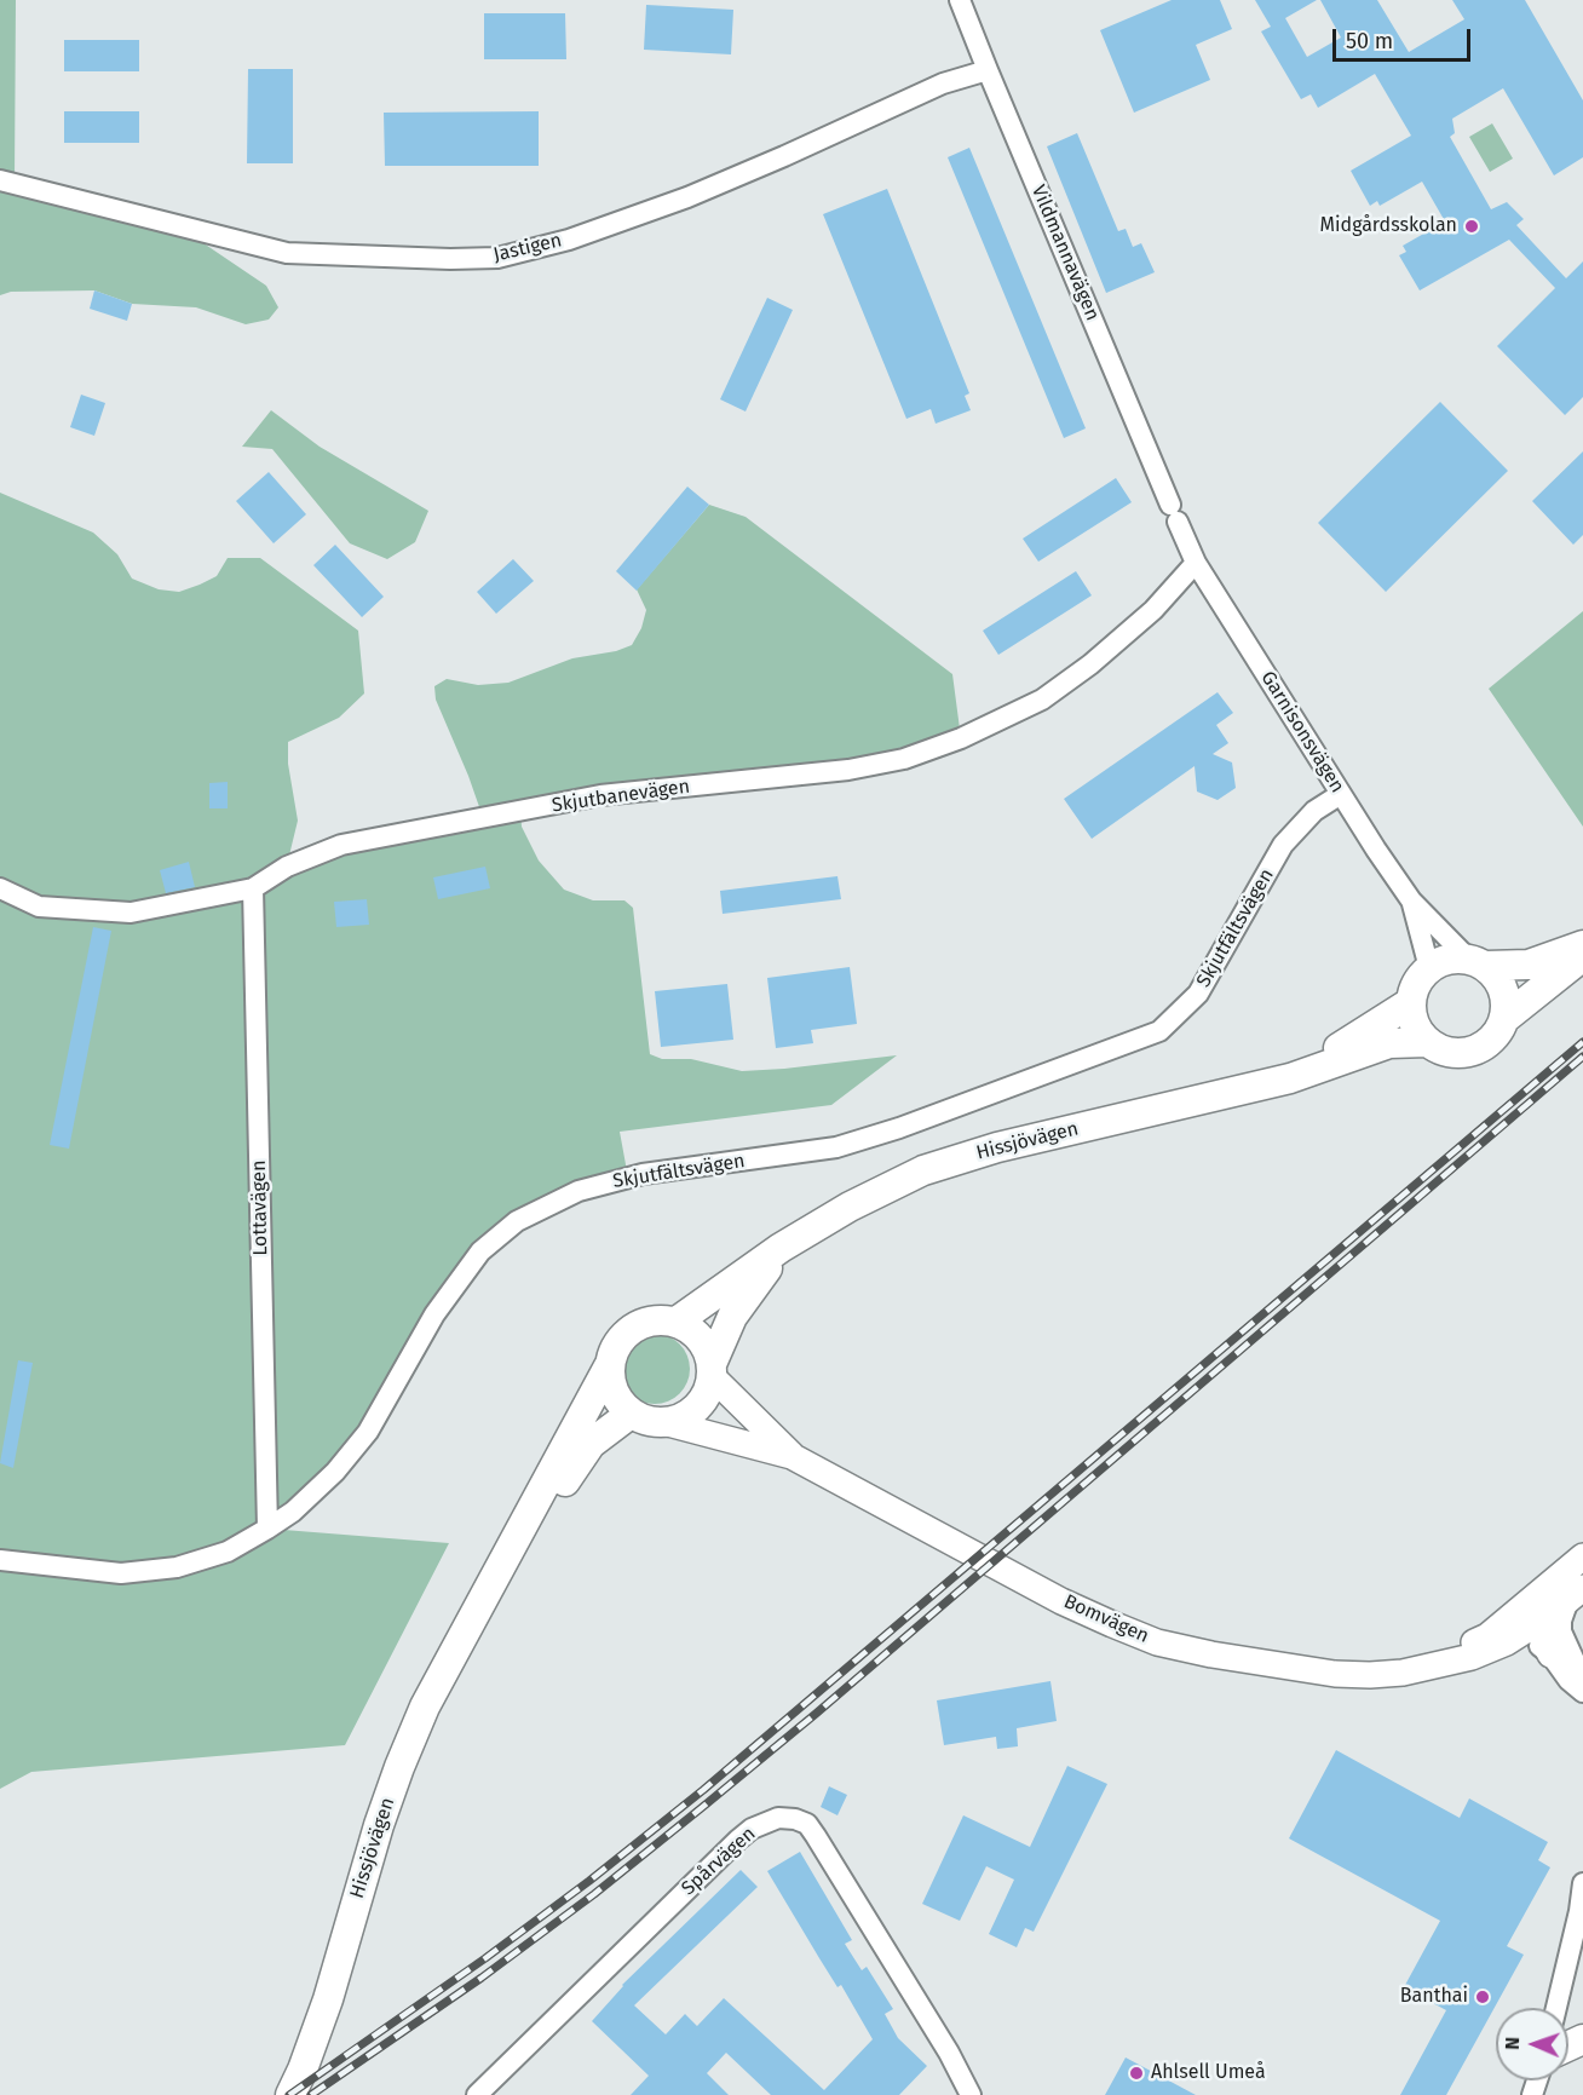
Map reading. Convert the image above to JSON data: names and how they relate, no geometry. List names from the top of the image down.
{
  "streets": {
    "main road": ["Hissjövägen"],
    "street": [
      "Jastigen",
      "Vildmannavägen",
      "Garnisonsvägen",
      "Skjutbanevägen",
      "Skjutfältsvägen",
      "Lottavägen",
      "Bomvägen",
      "Spårvägen"
    ]
  },
  "crossings": [
    ["Jastigen", "Vildmannavägen"],
    ["Vildmannavägen", "Garnisonsvägen"],
    ["Vildmannavägen", "Skjutbanevägen"],
    ["Garnisonsvägen", "Skjutbanevägen"],
    ["Garnisonsvägen", "Skjutfältsvägen"],
    ["Garnisonsvägen", "Hissjövägen"],
    ["Skjutbanevägen", "Lottavägen"],
    ["Skjutfältsvägen", "Lottavägen"],
    ["Hissjövägen", "Bomvägen"]
  ],
  "places": ["Midgårdsskolan", "Banthai", "Ahlsell Umeå"],
  "scale_bar": "50 m",
  "north": "left"
}
